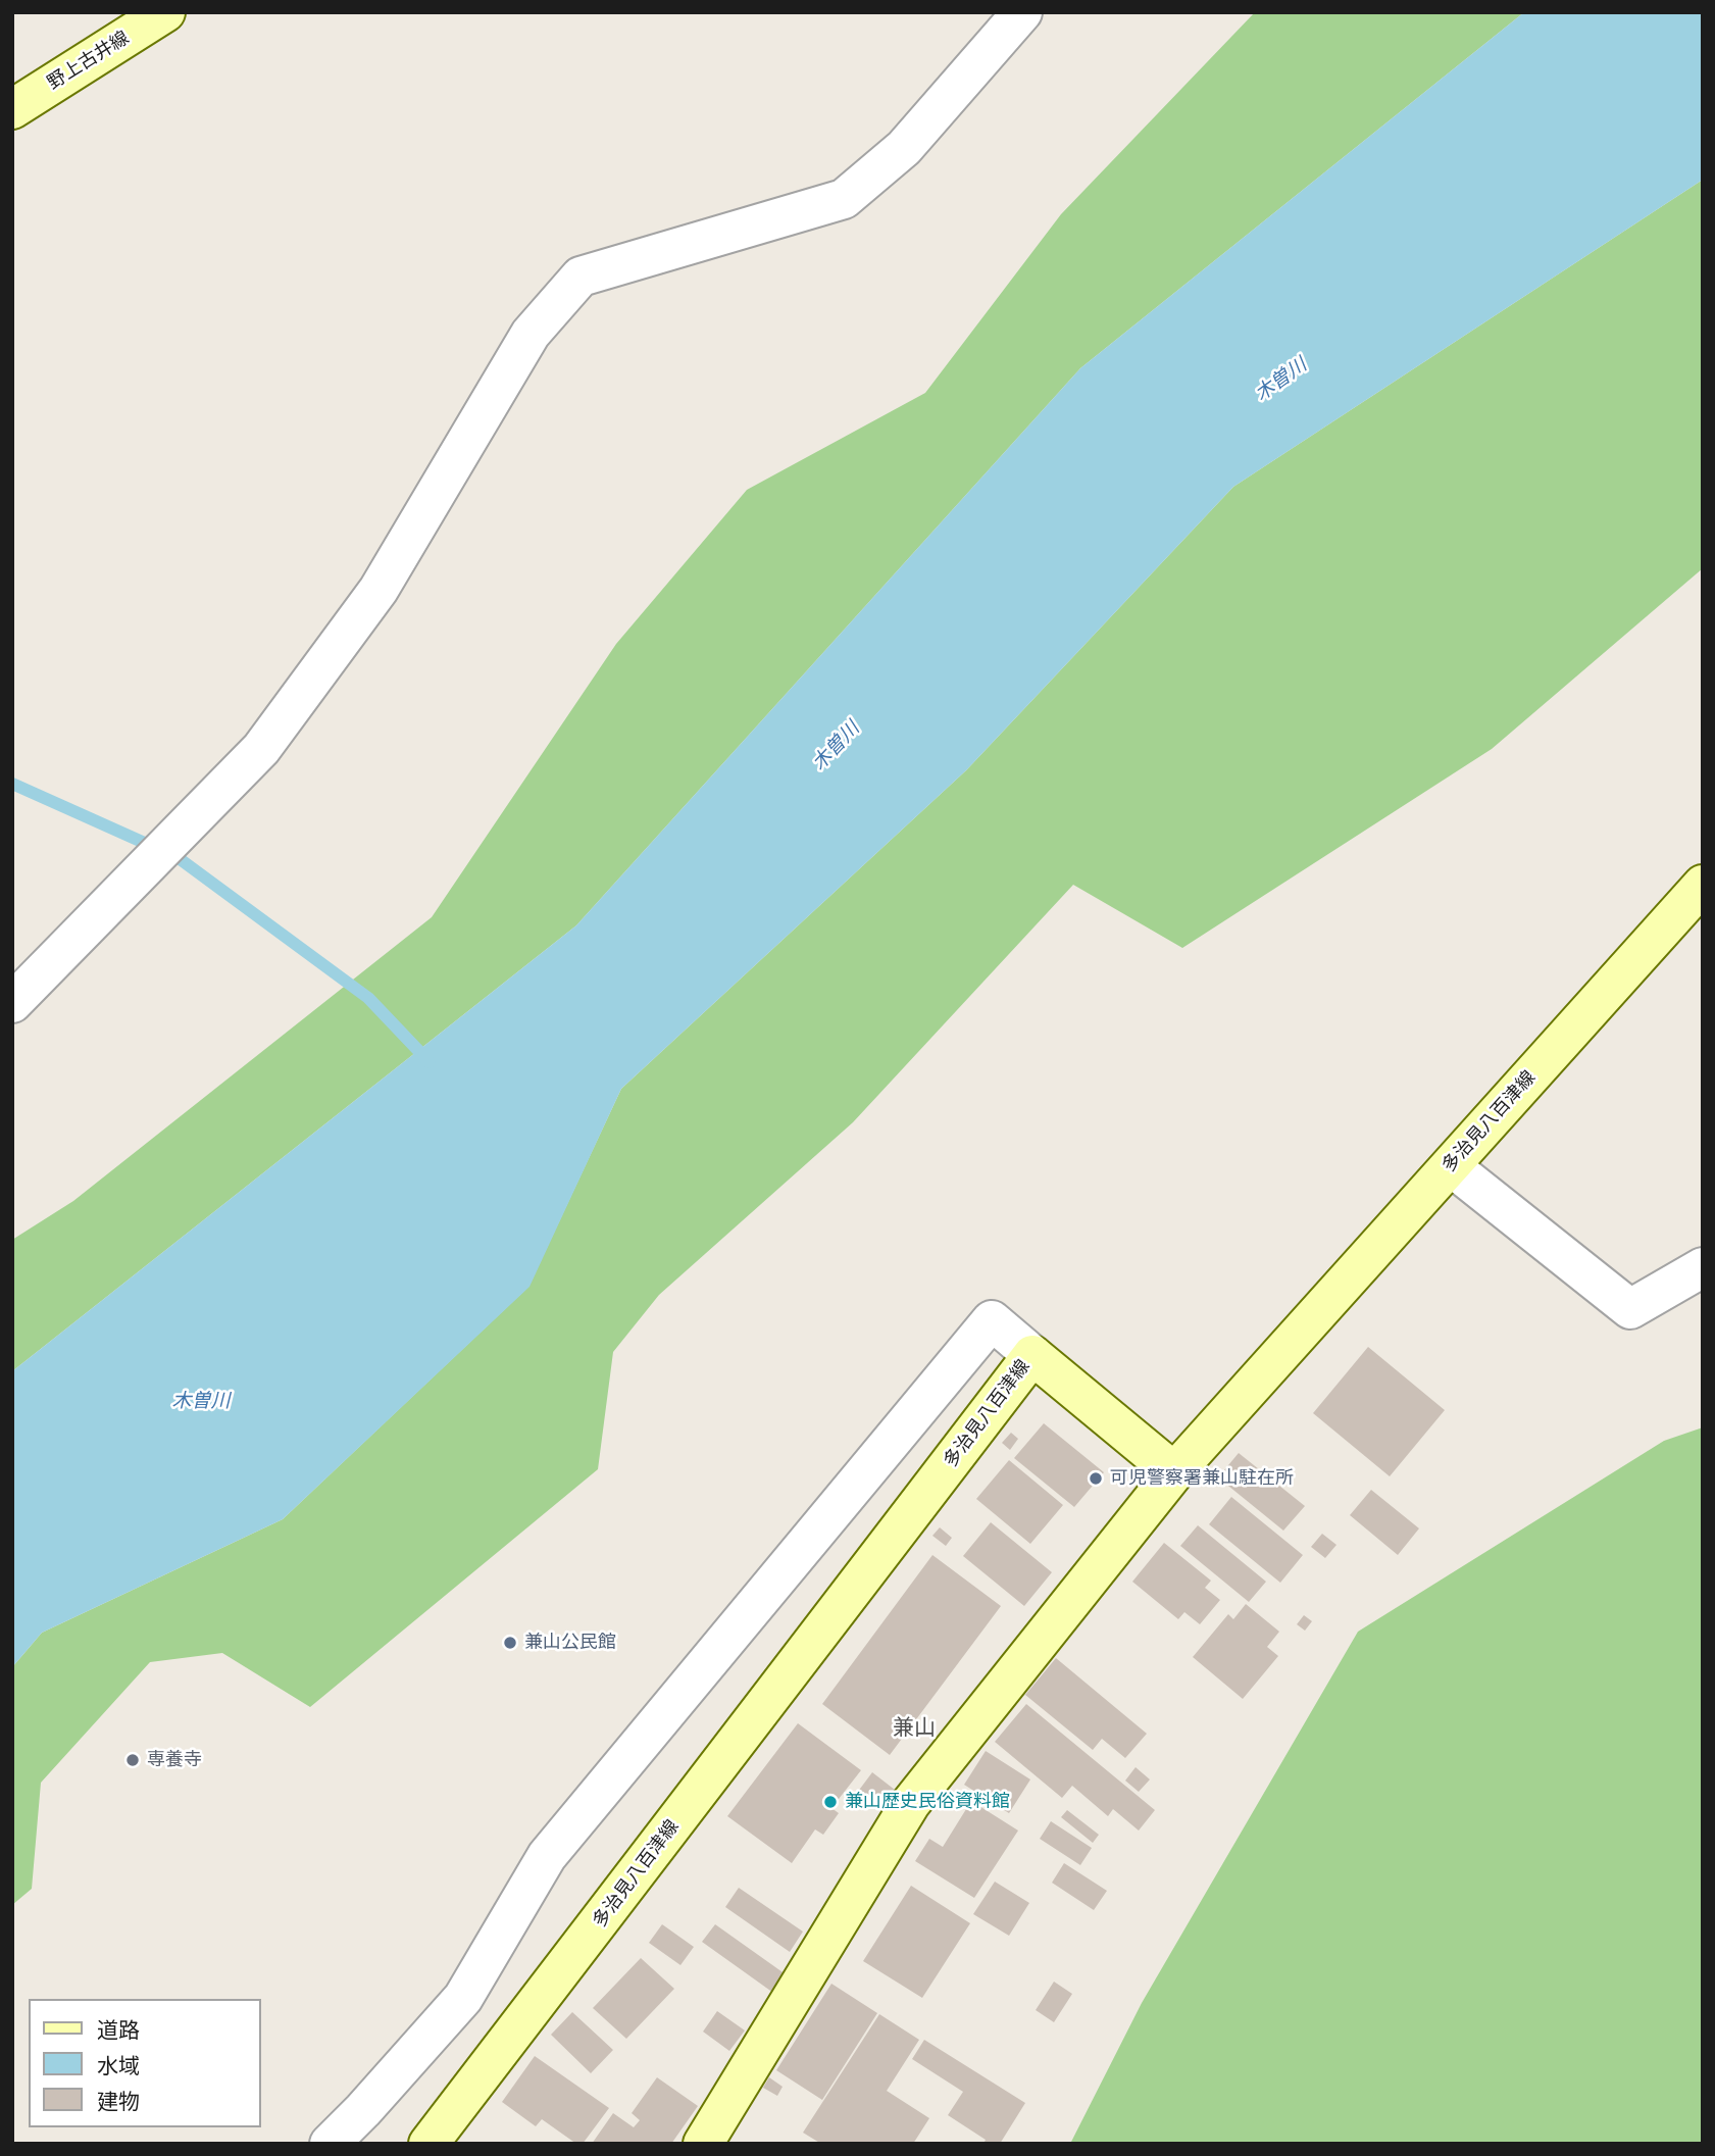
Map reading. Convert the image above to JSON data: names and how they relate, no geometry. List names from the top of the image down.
{
  "streets": {
    "main road": ["野上古井線", "多治見八百津線"]
  },
  "districts": ["兼山"],
  "water": ["木曽川"],
  "places": [
    "可児警察署兼山駐在所",
    "兼山公民館",
    "専養寺",
    "兼山歴史民俗資料館"
  ],
  "legend": ["道路", "水域", "建物"]
}
